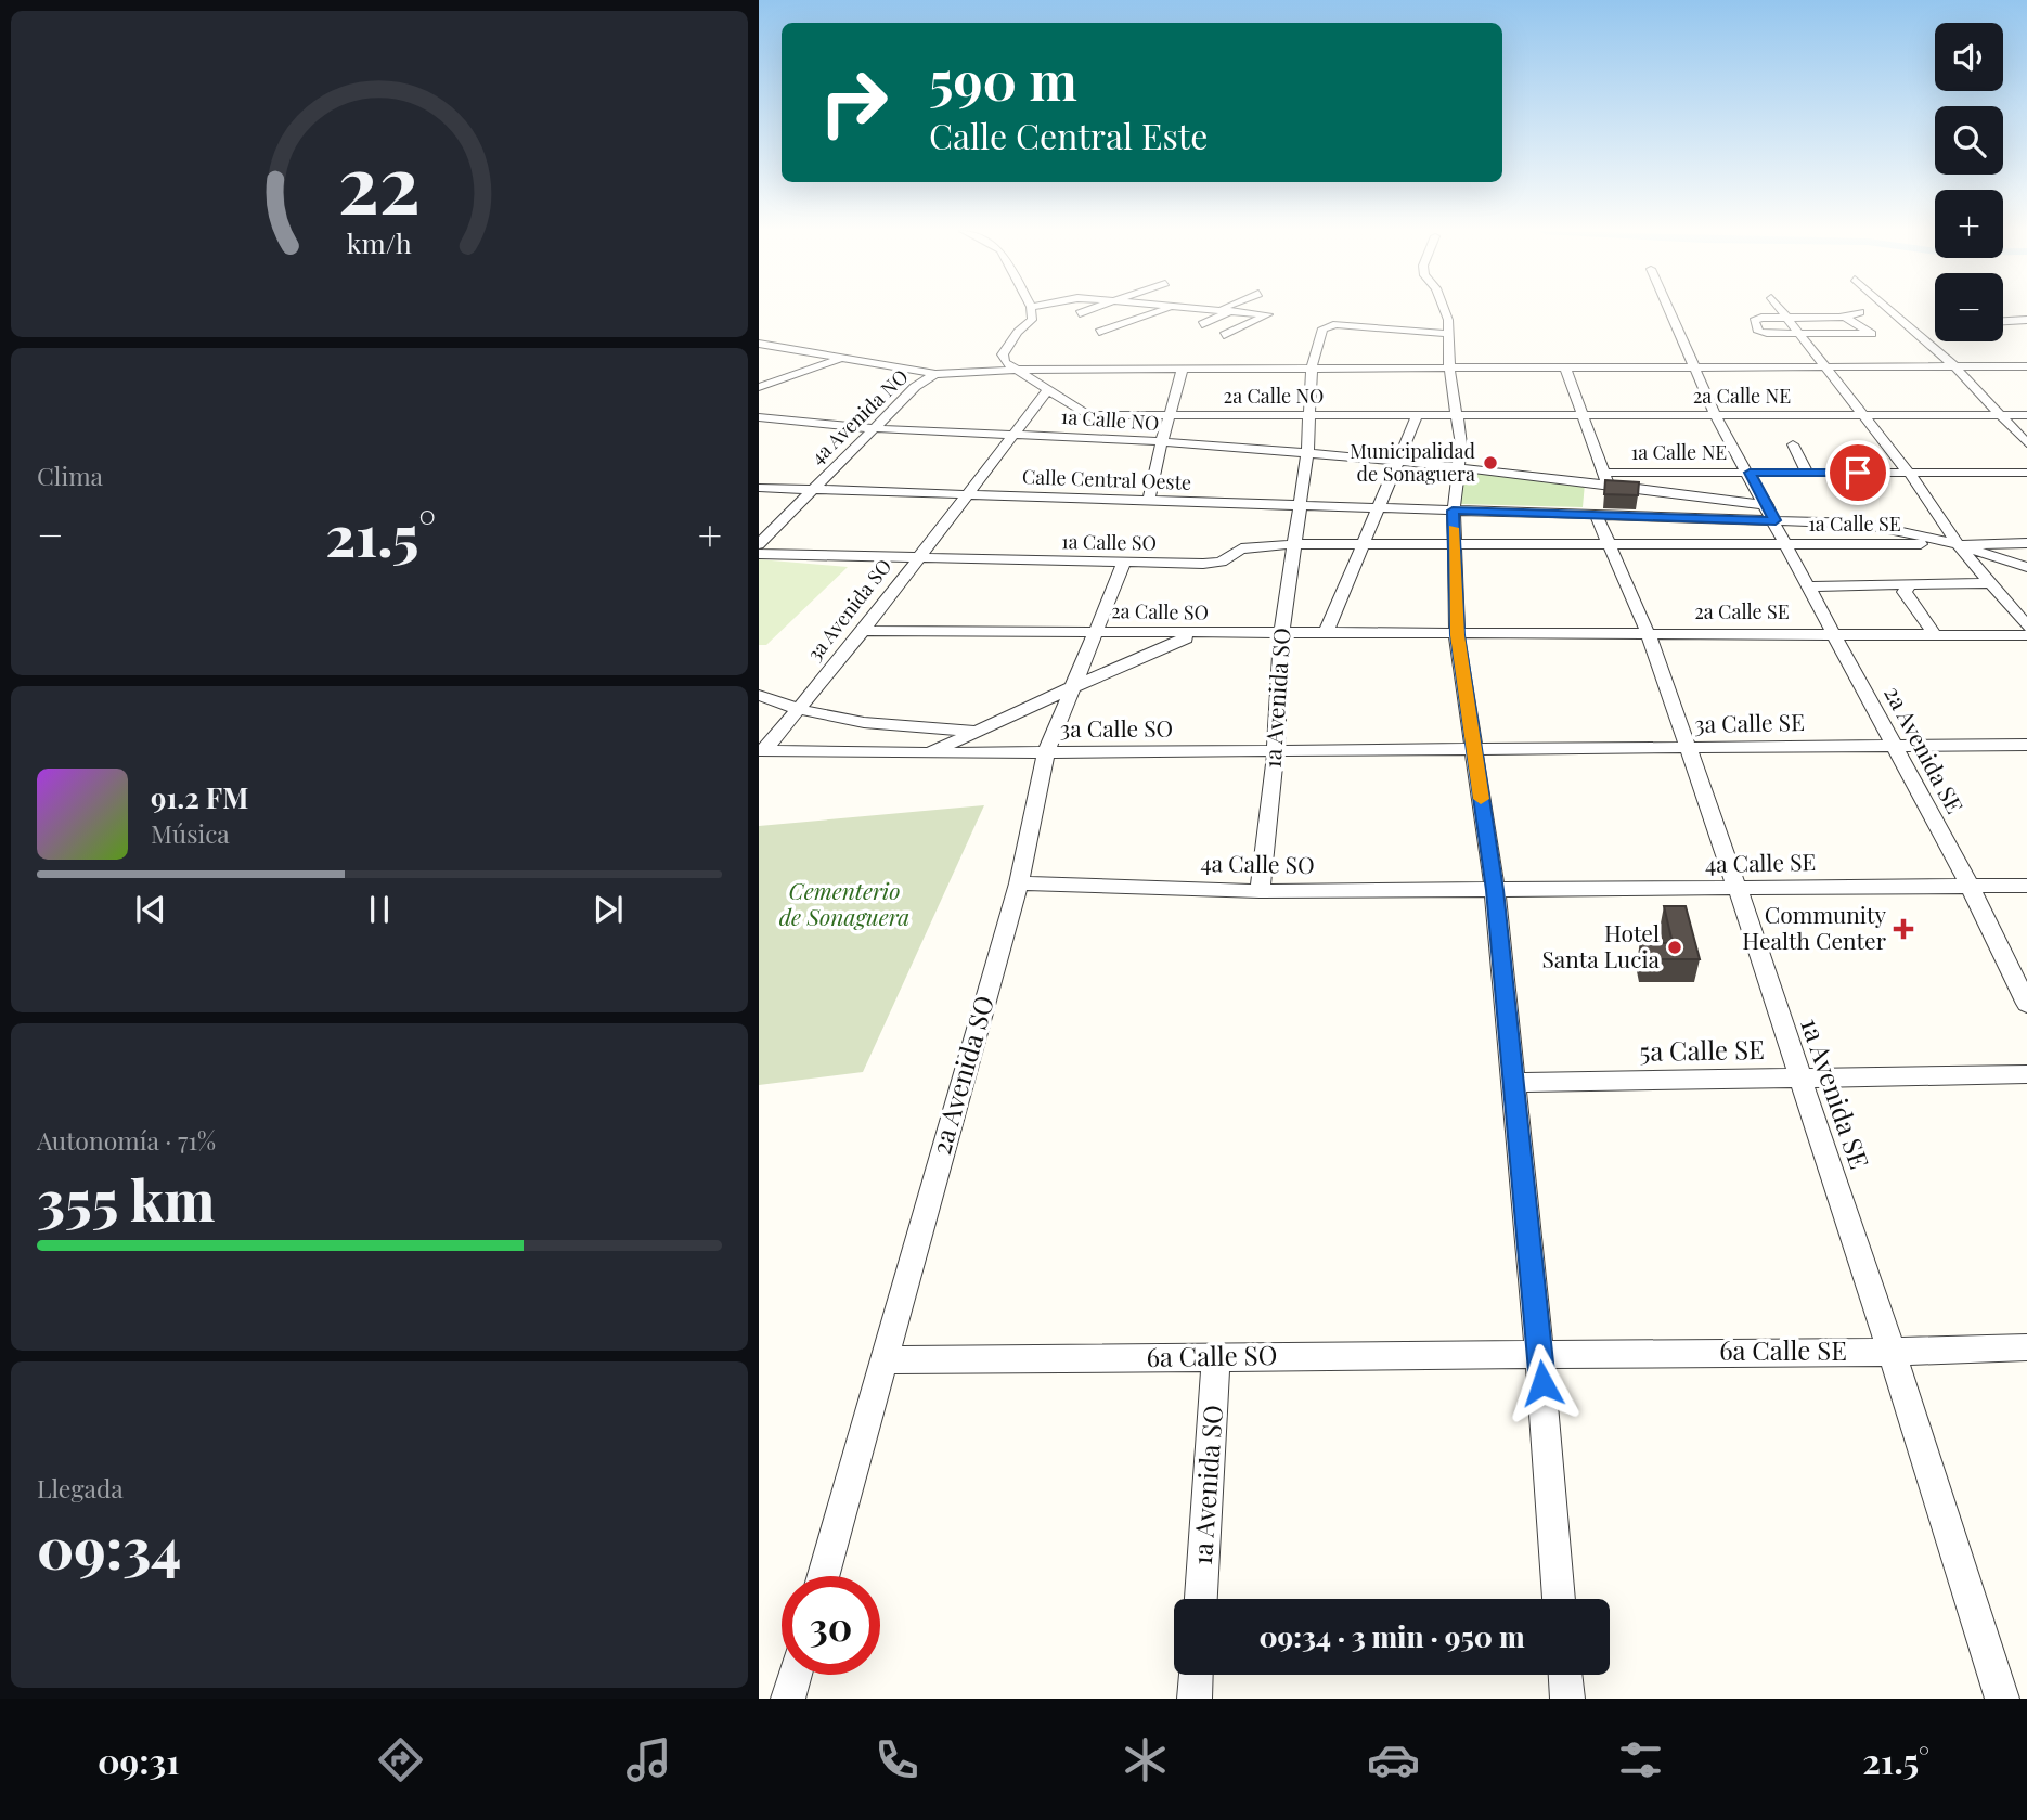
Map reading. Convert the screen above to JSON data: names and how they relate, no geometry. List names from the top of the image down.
{
  "streets": {
    "street": [
      "2a Calle NO",
      "2a Calle NE",
      "4a Avenida NO",
      "1a Calle NO",
      "1a Calle NE",
      "Calle Central Oeste",
      "1a Calle SE",
      "1a Calle SO",
      "3a Avenida SO",
      "2a Calle SO",
      "2a Calle SE",
      "1a Avenida SO",
      "3a Calle SE",
      "3a Calle SO",
      "2a Avenida SE",
      "4a Calle SE",
      "4a Calle SO",
      "5a Calle SE",
      "2a Avenida SO",
      "1a Avenida SE",
      "6a Calle SE",
      "6a Calle SO"
    ]
  },
  "crossings": [
    ["2a Calle NO", "2a Calle NE"],
    ["2a Calle NO", "1a Avenida SO"],
    ["2a Calle NE", "2a Avenida SE"],
    ["4a Avenida NO", "1a Calle NO"],
    ["4a Avenida NO", "Calle Central Oeste"],
    ["1a Calle NO", "1a Calle NE"],
    ["1a Calle NO", "3a Avenida SO"],
    ["1a Calle NO", "1a Avenida SO"],
    ["1a Calle NE", "Calle Central Oeste"],
    ["1a Calle NE", "2a Avenida SE"],
    ["Calle Central Oeste", "3a Avenida SO"],
    ["Calle Central Oeste", "1a Avenida SO"],
    ["Calle Central Oeste", "2a Avenida SE"],
    ["Calle Central Oeste", "1a Avenida SE"],
    ["1a Calle SE", "1a Calle SO"],
    ["1a Calle SE", "2a Avenida SE"],
    ["1a Calle SE", "1a Avenida SE"],
    ["1a Calle SO", "3a Avenida SO"],
    ["1a Calle SO", "1a Avenida SO"],
    ["1a Calle SO", "2a Avenida SO"],
    ["3a Avenida SO", "2a Calle SO"],
    ["3a Avenida SO", "3a Calle SO"],
    ["2a Calle SO", "2a Calle SE"],
    ["2a Calle SO", "1a Avenida SO"],
    ["2a Calle SO", "2a Avenida SO"],
    ["2a Calle SE", "2a Avenida SE"],
    ["2a Calle SE", "1a Avenida SE"],
    ["1a Avenida SO", "3a Calle SO"],
    ["1a Avenida SO", "4a Calle SO"],
    ["1a Avenida SO", "6a Calle SO"],
    ["3a Calle SE", "3a Calle SO"],
    ["3a Calle SE", "2a Avenida SE"],
    ["3a Calle SE", "1a Avenida SE"],
    ["3a Calle SO", "2a Avenida SO"],
    ["2a Avenida SE", "4a Calle SE"],
    ["4a Calle SE", "4a Calle SO"],
    ["4a Calle SE", "1a Avenida SE"],
    ["4a Calle SO", "2a Avenida SO"],
    ["5a Calle SE", "1a Avenida SE"],
    ["2a Avenida SO", "6a Calle SO"],
    ["1a Avenida SE", "6a Calle SE"],
    ["6a Calle SE", "6a Calle SO"]
  ],
  "parks": ["Cementerio de Sonaguera"],
  "places": {
    "other": ["Municipalidad de Sonaguera", "Hotel Santa Lucia"],
    "health": ["Community Health Center"]
  },
  "page": {
    "map_buttons": ["+", "−"],
    "turn": ["590 m", "Calle Central Este"],
    "tile": [
      "Clima",
      ["Autonomía · 71%", "355 km"],
      ["Llegada", "09:34"]
    ],
    "heat": ["−", "21.5°", "+"],
    "song": ["91.2 FM", "Música"],
    "limit": "30",
    "trip": "09:34 · 3 min · 950 m",
    "tabs": ["09:31", "21.5°"],
    "gauge": ["22", "km/h"]
  }
}
